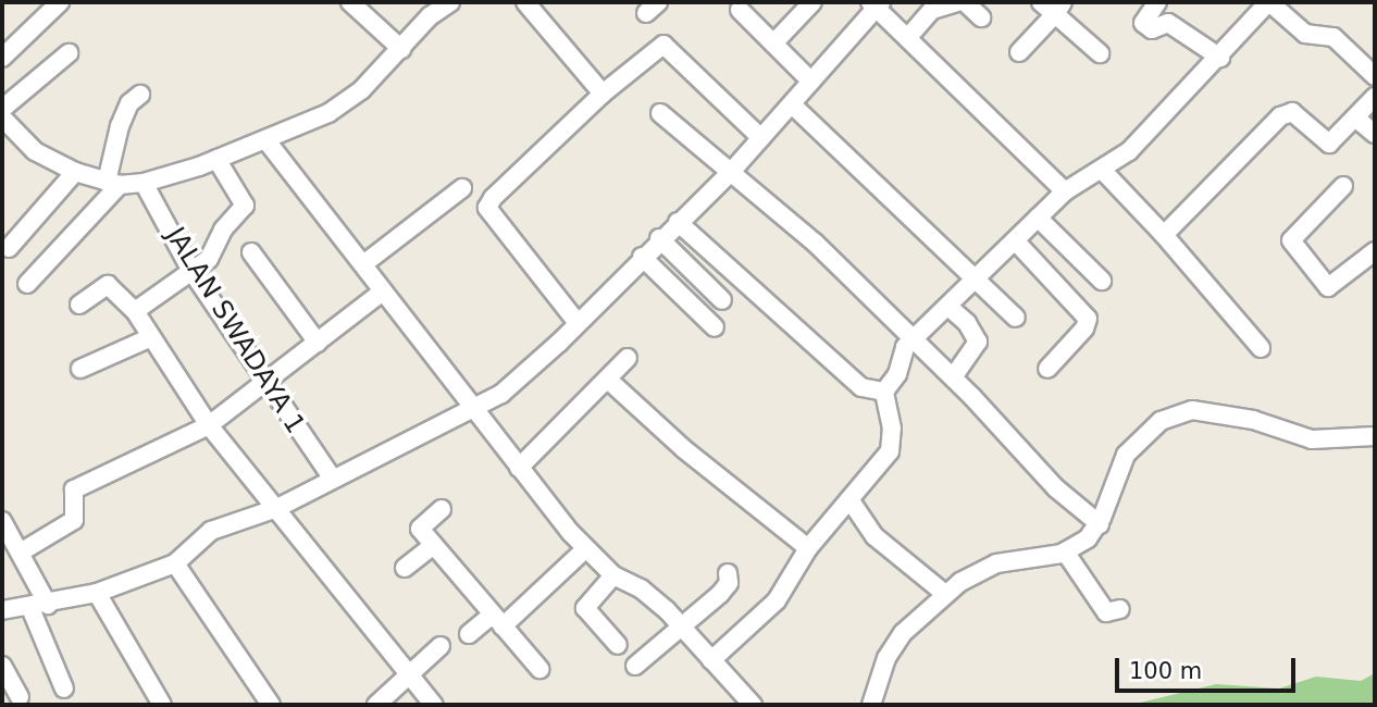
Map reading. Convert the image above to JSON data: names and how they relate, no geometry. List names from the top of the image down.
{
  "streets": {
    "street": ["JALAN SWADAYA 1"]
  },
  "scale_bar": "100 m"
}
